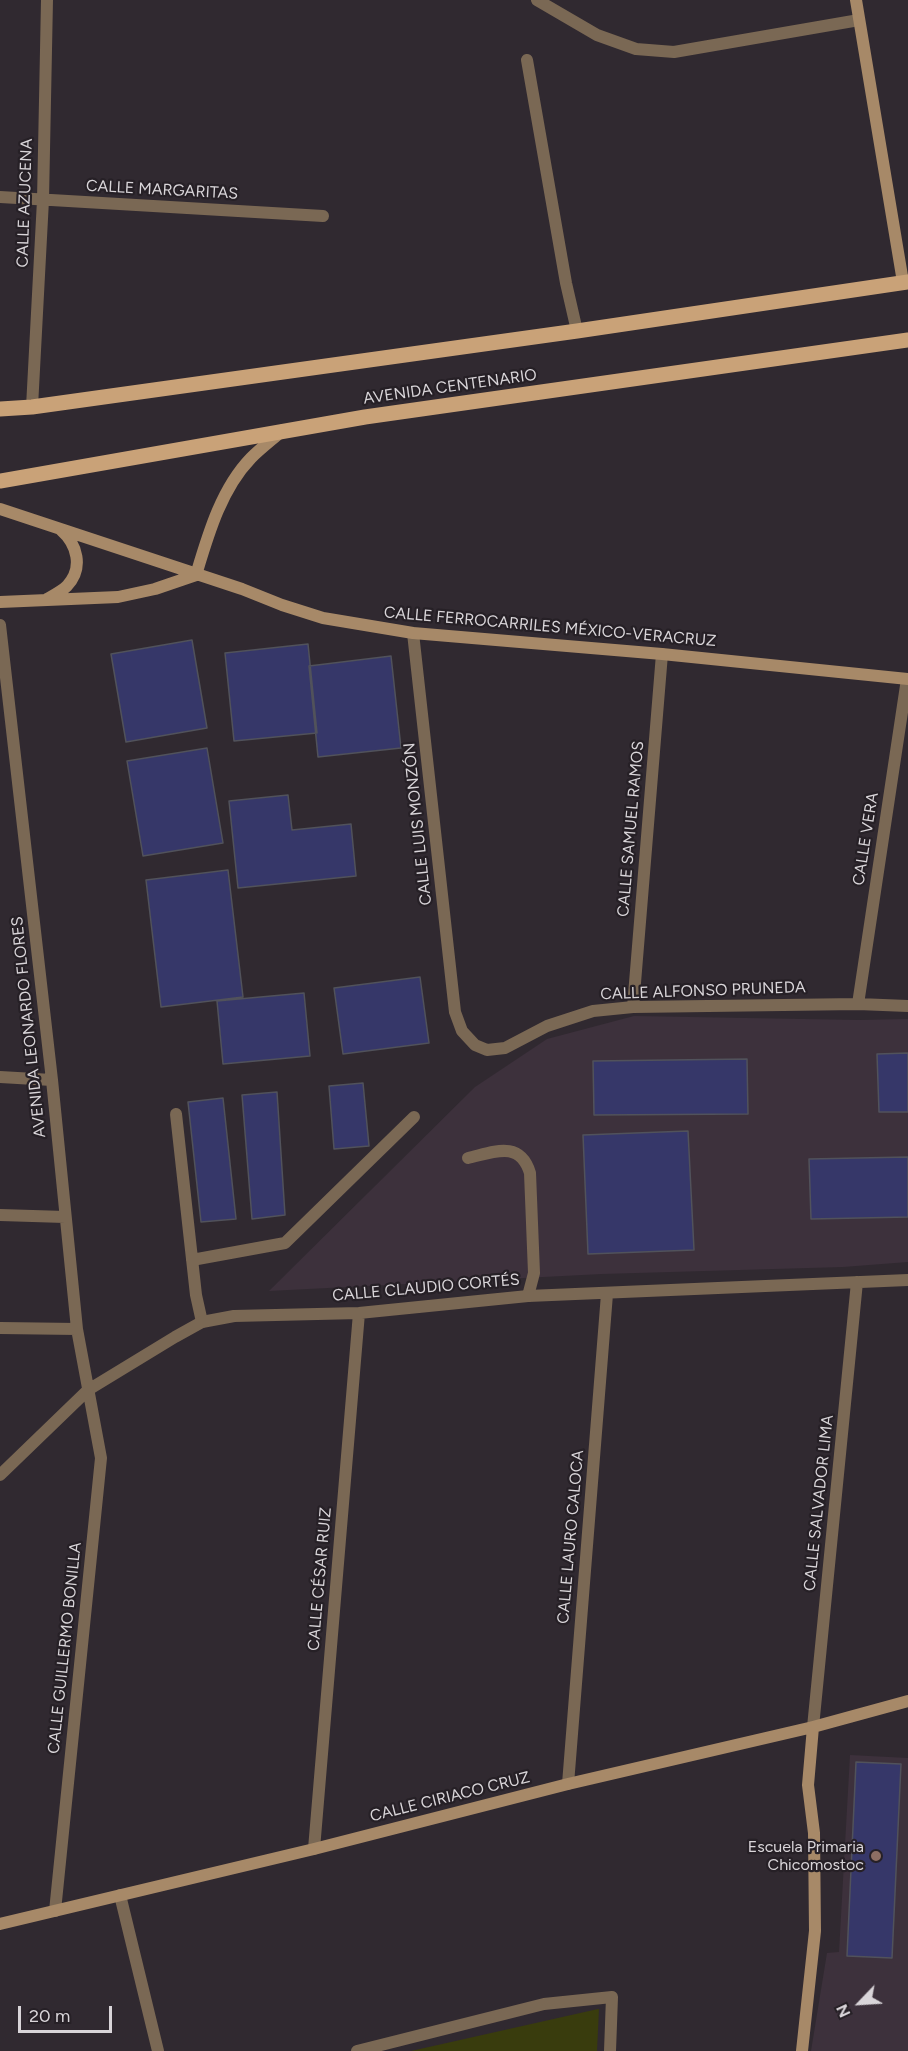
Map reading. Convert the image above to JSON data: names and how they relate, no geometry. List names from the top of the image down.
{
  "streets": {
    "main road": ["AVENIDA CENTENARIO"],
    "street": [
      "CALLE MARGARITAS",
      "CALLE AZUCENA",
      "CALLE FERROCARRILES MÉXICO-VERACRUZ",
      "CALLE LUIS MONZÓN",
      "CALLE SAMUEL RAMOS",
      "CALLE VERA",
      "CALLE ALFONSO PRUNEDA",
      "AVENIDA LEONARDO FLORES",
      "CALLE CLAUDIO CORTÉS",
      "CALLE SALVADOR LIMA",
      "CALLE LAURO CALOCA",
      "CALLE CÉSAR RUIZ",
      "CALLE GUILLERMO BONILLA",
      "CALLE CIRIACO CRUZ"
    ]
  },
  "crossings": [
    ["CALLE MARGARITAS", "CALLE AZUCENA"],
    ["CALLE FERROCARRILES MÉXICO-VERACRUZ", "CALLE LUIS MONZÓN"],
    ["CALLE FERROCARRILES MÉXICO-VERACRUZ", "CALLE SAMUEL RAMOS"],
    ["CALLE FERROCARRILES MÉXICO-VERACRUZ", "CALLE VERA"],
    ["CALLE LUIS MONZÓN", "CALLE ALFONSO PRUNEDA"],
    ["CALLE SAMUEL RAMOS", "CALLE ALFONSO PRUNEDA"],
    ["CALLE VERA", "CALLE ALFONSO PRUNEDA"],
    ["AVENIDA LEONARDO FLORES", "CALLE CLAUDIO CORTÉS"],
    ["AVENIDA LEONARDO FLORES", "CALLE GUILLERMO BONILLA"],
    ["CALLE CLAUDIO CORTÉS", "CALLE SALVADOR LIMA"],
    ["CALLE CLAUDIO CORTÉS", "CALLE LAURO CALOCA"],
    ["CALLE CLAUDIO CORTÉS", "CALLE CÉSAR RUIZ"],
    ["CALLE CLAUDIO CORTÉS", "CALLE GUILLERMO BONILLA"],
    ["CALLE SALVADOR LIMA", "CALLE CIRIACO CRUZ"],
    ["CALLE LAURO CALOCA", "CALLE CIRIACO CRUZ"],
    ["CALLE CÉSAR RUIZ", "CALLE CIRIACO CRUZ"],
    ["CALLE GUILLERMO BONILLA", "CALLE CIRIACO CRUZ"]
  ],
  "places": ["Escuela Primaria Chicomostoc"],
  "scale_bar": "20 m",
  "north": "bottom left"
}
